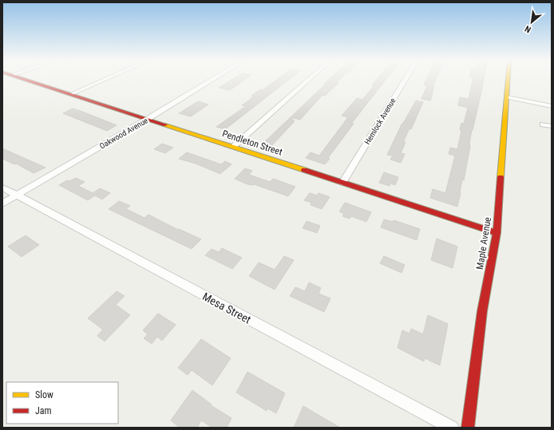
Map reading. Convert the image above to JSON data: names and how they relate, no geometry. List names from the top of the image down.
{
  "streets": {
    "street": [
      "Hemlock Avenue",
      "Oakwood Avenue",
      "Pendleton Street",
      "Maple Avenue",
      "Mesa Street"
    ]
  },
  "crossings": [
    ["Hemlock Avenue", "Pendleton Street"],
    ["Oakwood Avenue", "Pendleton Street"],
    ["Oakwood Avenue", "Mesa Street"],
    ["Pendleton Street", "Maple Avenue"]
  ],
  "legend": ["Slow", "Jam"],
  "north": "bottom left"
}
